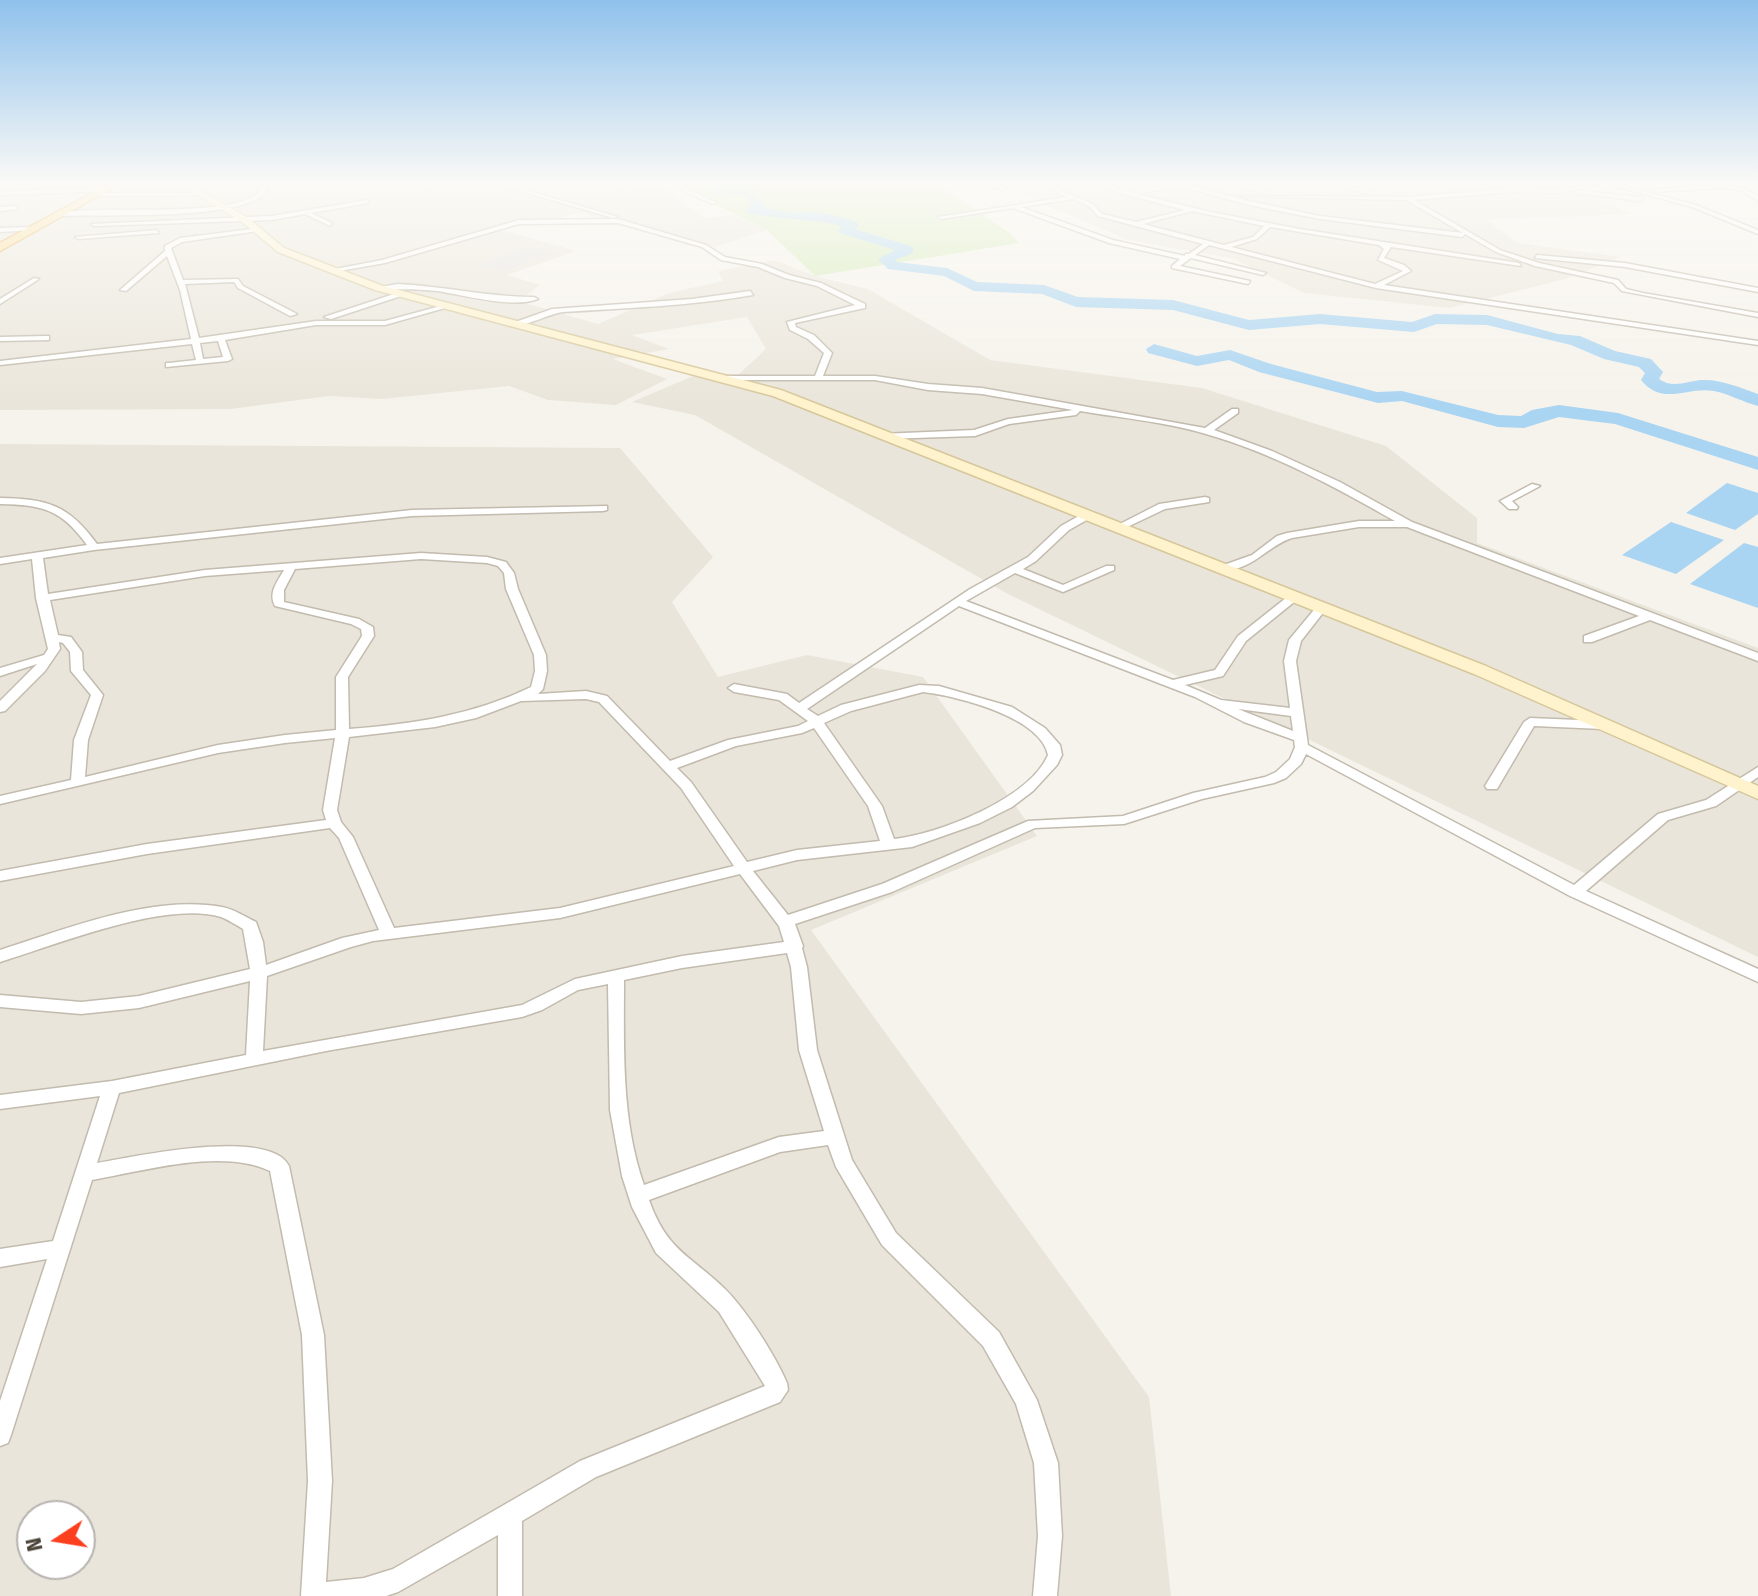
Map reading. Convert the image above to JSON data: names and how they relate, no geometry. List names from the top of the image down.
{
  "north": "left"
}
